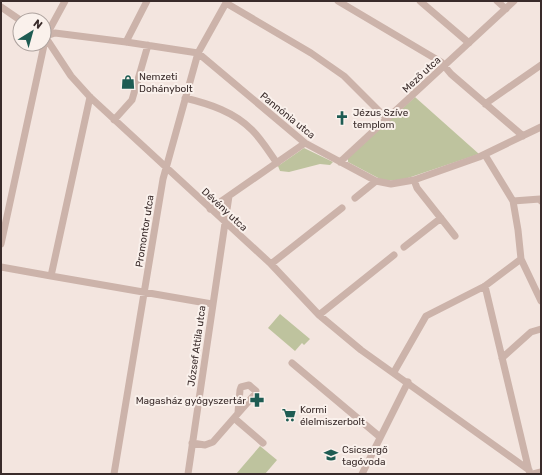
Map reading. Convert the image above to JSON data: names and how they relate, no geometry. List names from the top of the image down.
{
  "streets": {
    "street": [
      "Mező utca",
      "Pannónia utca",
      "Dévény utca",
      "Promontor utca",
      "József Attila utca"
    ]
  },
  "crossings": [
    ["Mező utca", "Pannónia utca"],
    ["Pannónia utca", "Promontor utca"],
    ["Dévény utca", "Promontor utca"],
    ["Dévény utca", "József Attila utca"]
  ],
  "places": {
    "shop": ["Nemzeti Dohánybolt"],
    "church": ["Jézus Szíve templom"],
    "pharmacy": ["Magasház gyógyszertár"],
    "supermarket": ["Kormi élelmiszerbolt"],
    "school or university": ["Csicsergő tagóvoda"]
  },
  "north": "top right"
}
